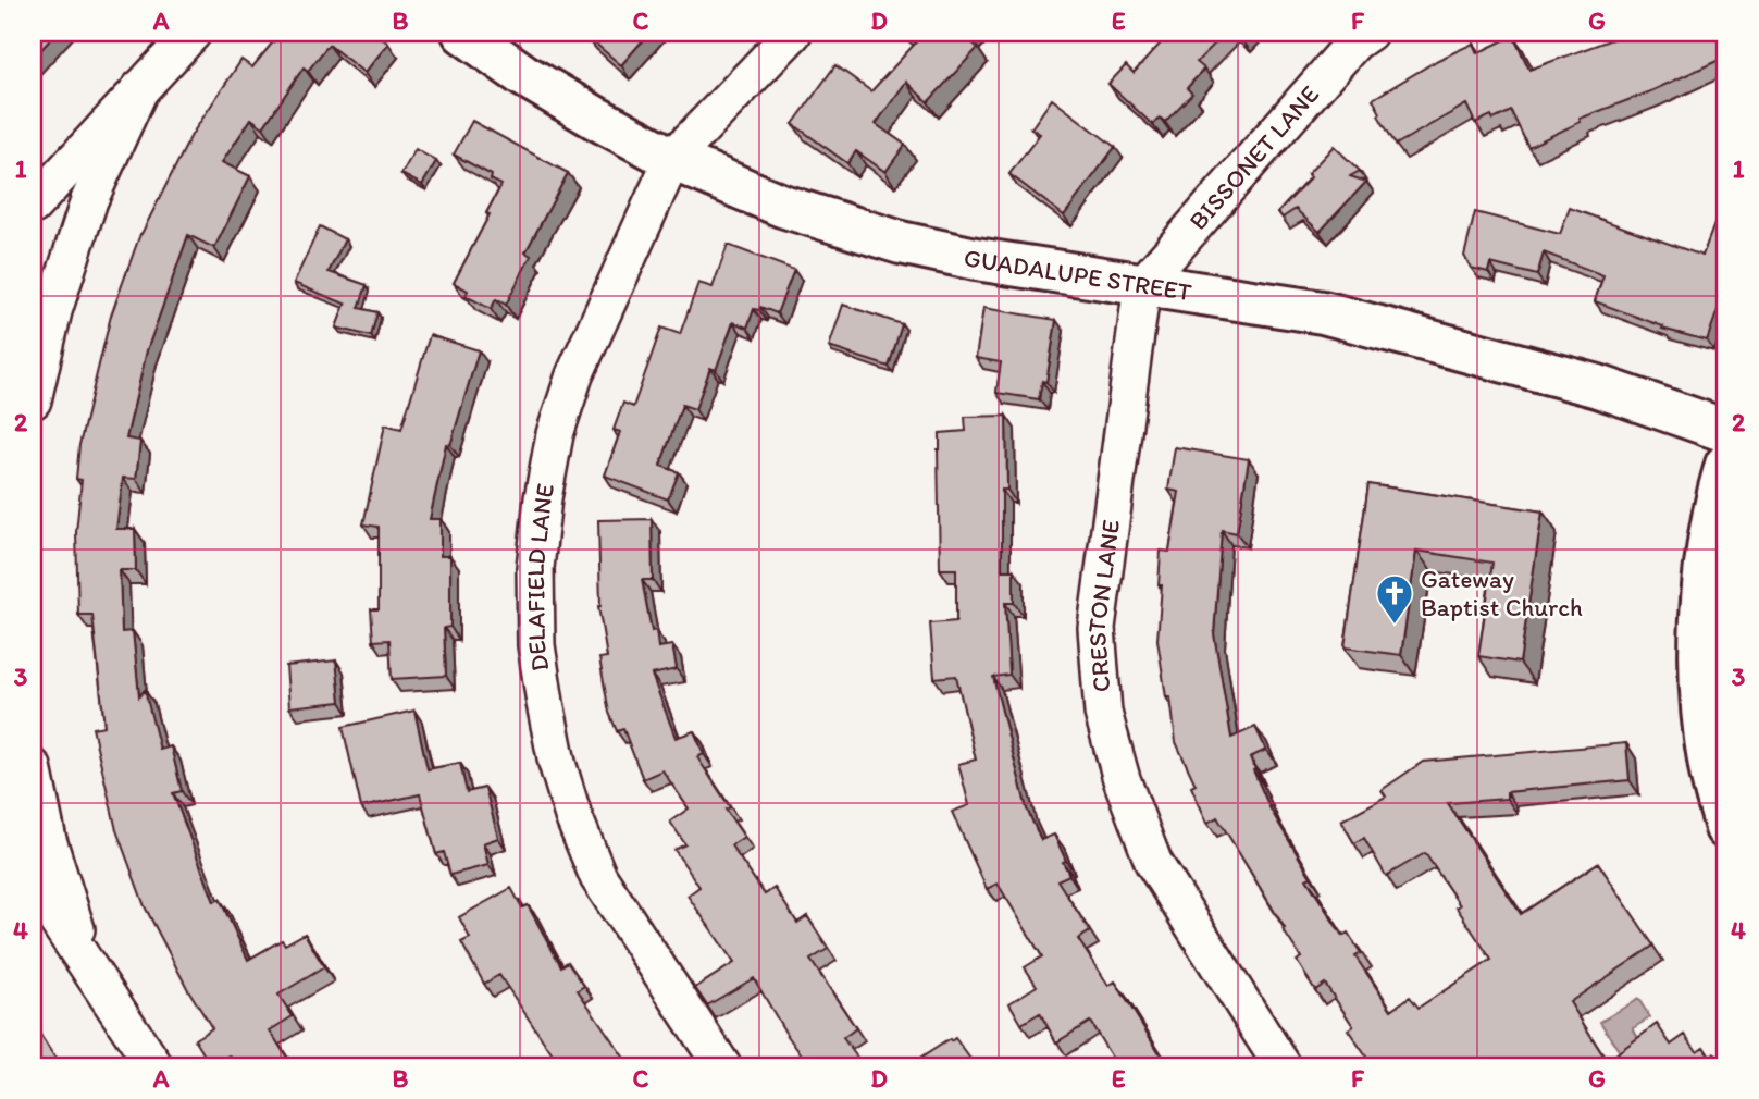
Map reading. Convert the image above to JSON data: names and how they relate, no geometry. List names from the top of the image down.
{
  "streets": {
    "street": [
      "BISSONET LANE",
      "GUADALUPE STREET",
      "DELAFIELD LANE",
      "CRESTON LANE"
    ]
  },
  "crossings": [
    ["BISSONET LANE", "GUADALUPE STREET"],
    ["BISSONET LANE", "CRESTON LANE"],
    ["GUADALUPE STREET", "DELAFIELD LANE"],
    ["GUADALUPE STREET", "CRESTON LANE"]
  ],
  "places": {
    "church": ["Gateway Baptist Church"]
  },
  "grid": {
    "columns": [
      "A",
      "B",
      "C",
      "D",
      "E",
      "F",
      "G"
    ],
    "rows": [
      "1",
      "2",
      "3",
      "4"
    ]
  }
}
